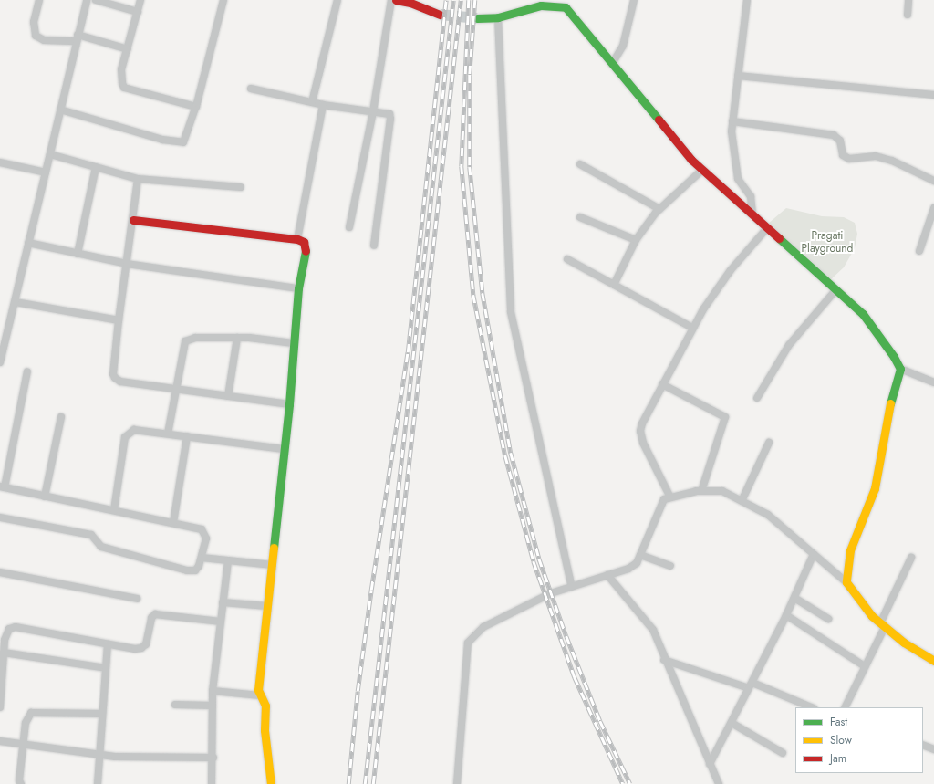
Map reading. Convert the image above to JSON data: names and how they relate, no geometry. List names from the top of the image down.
{
  "parks": ["Pragati Playground"],
  "legend": ["Fast", "Slow", "Jam"]
}
